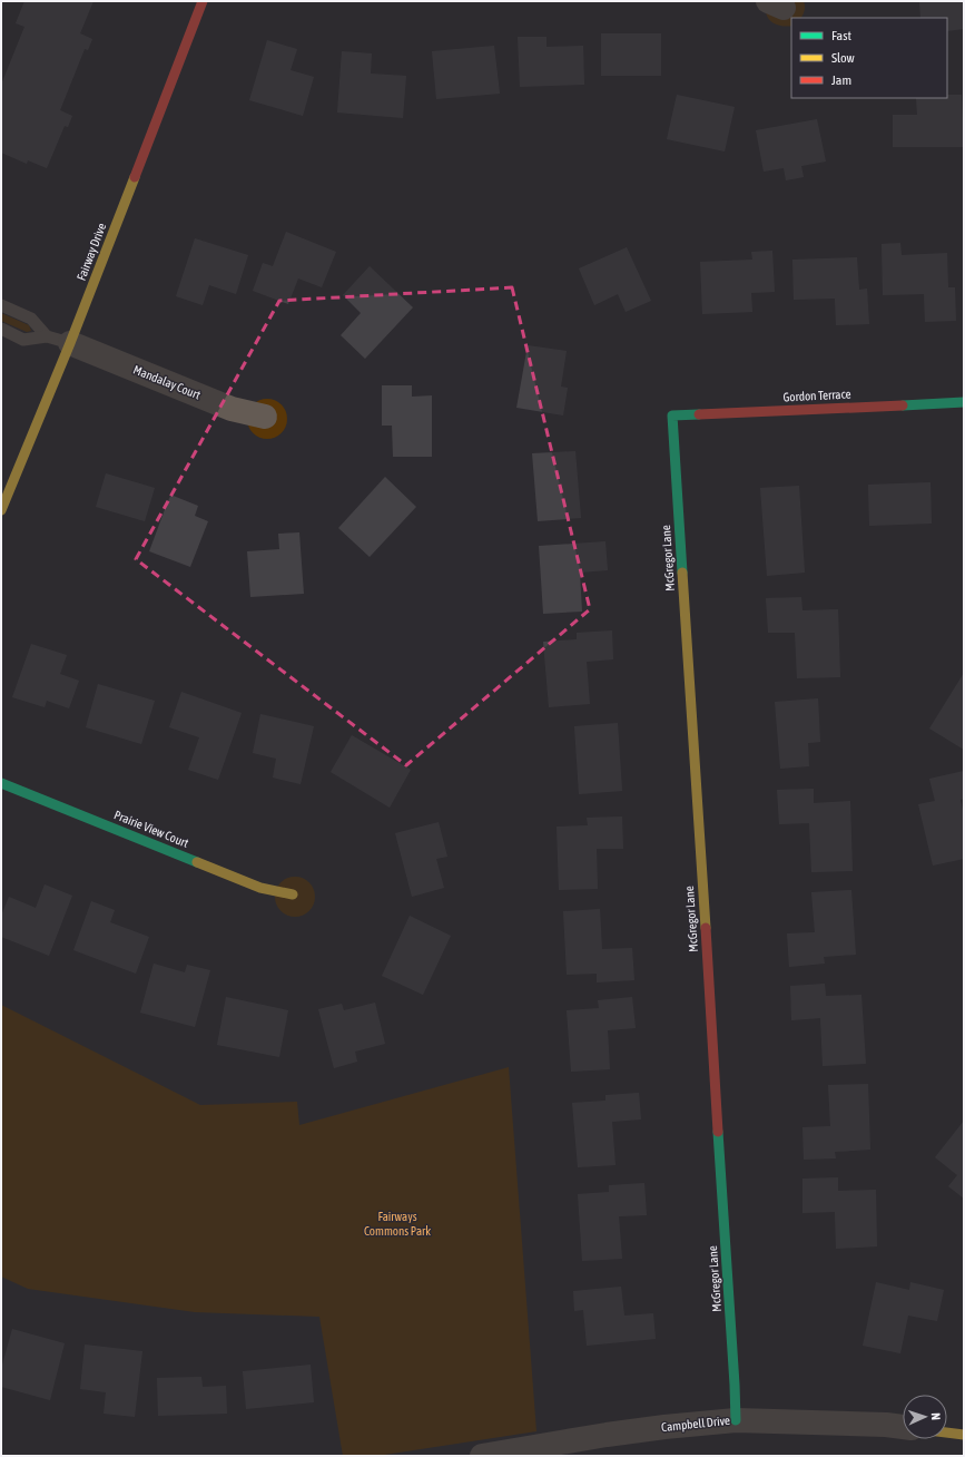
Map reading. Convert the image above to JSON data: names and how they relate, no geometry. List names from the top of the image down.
{
  "streets": {
    "street": [
      "Fairway Drive",
      "Mandalay Court",
      "Gordon Terrace",
      "McGregor Lane",
      "Prairie View Court",
      "Campbell Drive"
    ]
  },
  "crossings": [
    ["Fairway Drive", "Mandalay Court"],
    ["Gordon Terrace", "McGregor Lane"],
    ["McGregor Lane", "Campbell Drive"]
  ],
  "parks": ["Fairways Commons Park"],
  "legend": ["Fast", "Slow", "Jam"],
  "north": "right"
}
